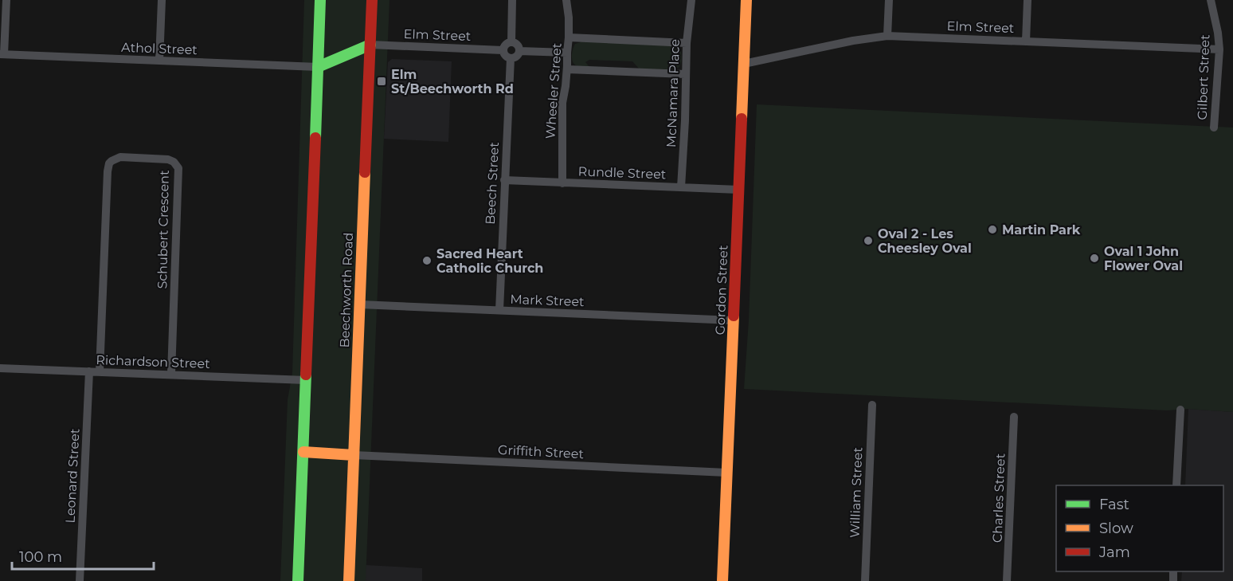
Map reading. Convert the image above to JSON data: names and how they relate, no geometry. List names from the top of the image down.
{
  "streets": {
    "main road": ["Beechworth Road", "Gordon Street"],
    "street": [
      "Elm Street",
      "Athol Street",
      "Gilbert Street",
      "Wheeler Street",
      "McNamara Place",
      "Rundle Street",
      "Beech Street",
      "Schubert Crescent",
      "Mark Street",
      "Richardson Street",
      "Griffith Street",
      "Leonard Street",
      "William Street",
      "Charles Street"
    ]
  },
  "crossings": [
    ["Elm Street", "Gilbert Street"],
    ["Elm Street", "Beech Street"],
    ["Elm Street", "Beechworth Road"],
    ["Elm Street", "Gordon Street"],
    ["Wheeler Street", "Rundle Street"],
    ["McNamara Place", "Rundle Street"],
    ["Rundle Street", "Beech Street"],
    ["Rundle Street", "Gordon Street"],
    ["Beech Street", "Mark Street"],
    ["Schubert Crescent", "Richardson Street"],
    ["Beechworth Road", "Mark Street"],
    ["Beechworth Road", "Griffith Street"],
    ["Gordon Street", "Mark Street"],
    ["Gordon Street", "Griffith Street"],
    ["Richardson Street", "Leonard Street"]
  ],
  "places": {
    "transit": ["Elm St/Beechworth Rd"],
    "other": [
      "Martin Park",
      "Oval 2 - Les Cheesley Oval",
      "Oval 1 John Flower Oval",
      "Sacred Heart Catholic Church"
    ]
  },
  "legend": ["Fast", "Slow", "Jam"],
  "scale_bar": "100 m"
}
